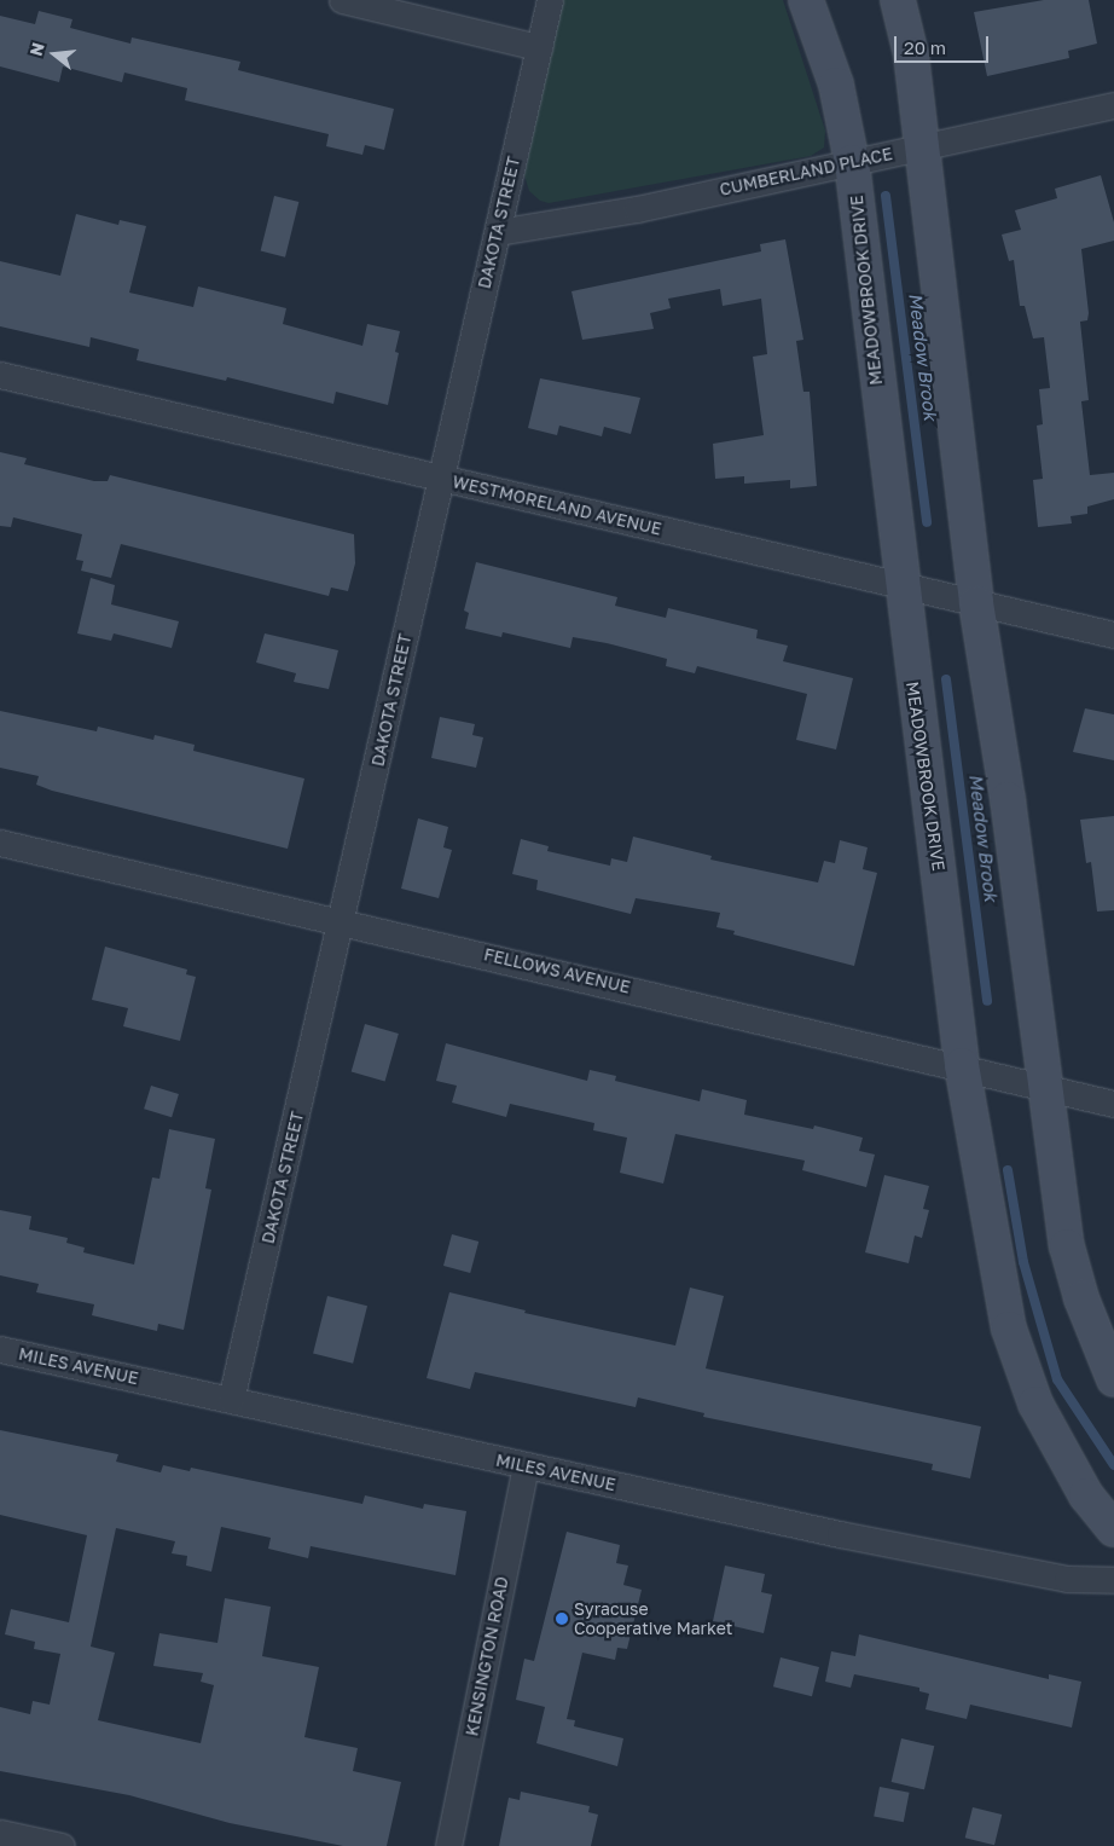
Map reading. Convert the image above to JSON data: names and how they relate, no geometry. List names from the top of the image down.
{
  "streets": {
    "street": [
      "CUMBERLAND PLACE",
      "DAKOTA STREET",
      "MEADOWBROOK DRIVE",
      "WESTMORELAND AVENUE",
      "FELLOWS AVENUE",
      "MILES AVENUE",
      "KENSINGTON ROAD"
    ]
  },
  "crossings": [
    ["CUMBERLAND PLACE", "DAKOTA STREET"],
    ["CUMBERLAND PLACE", "MEADOWBROOK DRIVE"],
    ["DAKOTA STREET", "WESTMORELAND AVENUE"],
    ["DAKOTA STREET", "FELLOWS AVENUE"],
    ["DAKOTA STREET", "MILES AVENUE"],
    ["MEADOWBROOK DRIVE", "WESTMORELAND AVENUE"],
    ["MEADOWBROOK DRIVE", "FELLOWS AVENUE"],
    ["MILES AVENUE", "KENSINGTON ROAD"]
  ],
  "water": ["Meadow Brook"],
  "places": ["Syracuse Cooperative Market"],
  "scale_bar": "20 m",
  "north": "left"
}
